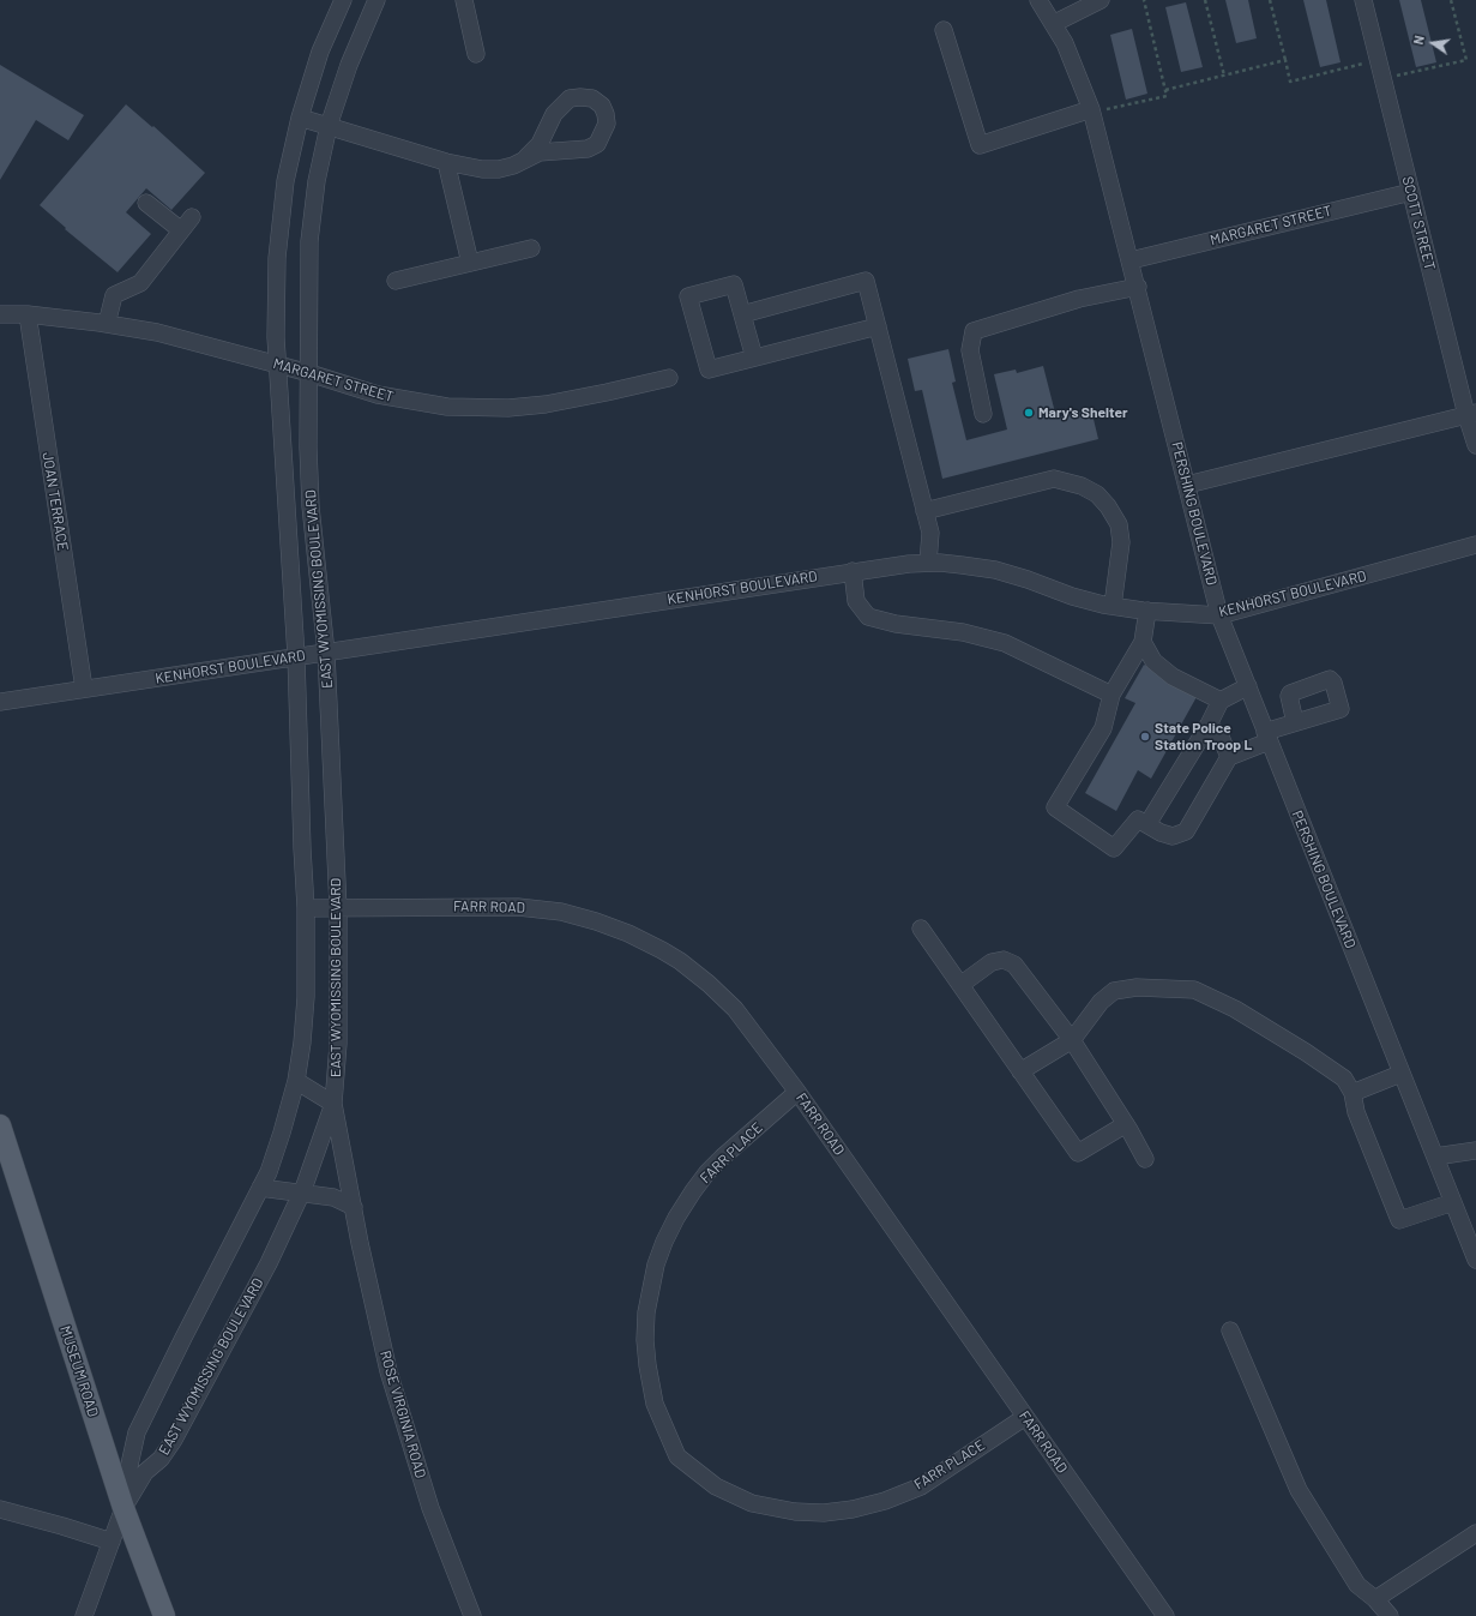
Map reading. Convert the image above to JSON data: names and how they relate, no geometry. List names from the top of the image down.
{
  "streets": {
    "main road": ["MUSEUM ROAD"],
    "street": [
      "SCOTT STREET",
      "MARGARET STREET",
      "JOAN TERRACE",
      "PERSHING BOULEVARD",
      "KENHORST BOULEVARD",
      "EAST WYOMISSING BOULEVARD",
      "FARR ROAD",
      "FARR PLACE",
      "ROSE VIRGINIA ROAD"
    ]
  },
  "crossings": [
    ["SCOTT STREET", "MARGARET STREET"],
    ["MARGARET STREET", "JOAN TERRACE"],
    ["MARGARET STREET", "PERSHING BOULEVARD"],
    ["MARGARET STREET", "EAST WYOMISSING BOULEVARD"],
    ["JOAN TERRACE", "KENHORST BOULEVARD"],
    ["PERSHING BOULEVARD", "KENHORST BOULEVARD"],
    ["KENHORST BOULEVARD", "EAST WYOMISSING BOULEVARD"],
    ["EAST WYOMISSING BOULEVARD", "FARR ROAD"],
    ["EAST WYOMISSING BOULEVARD", "MUSEUM ROAD"],
    ["EAST WYOMISSING BOULEVARD", "ROSE VIRGINIA ROAD"],
    ["FARR ROAD", "FARR PLACE"]
  ],
  "places": ["Mary's Shelter", "State Police Station Troop L"],
  "north": "left"
}
